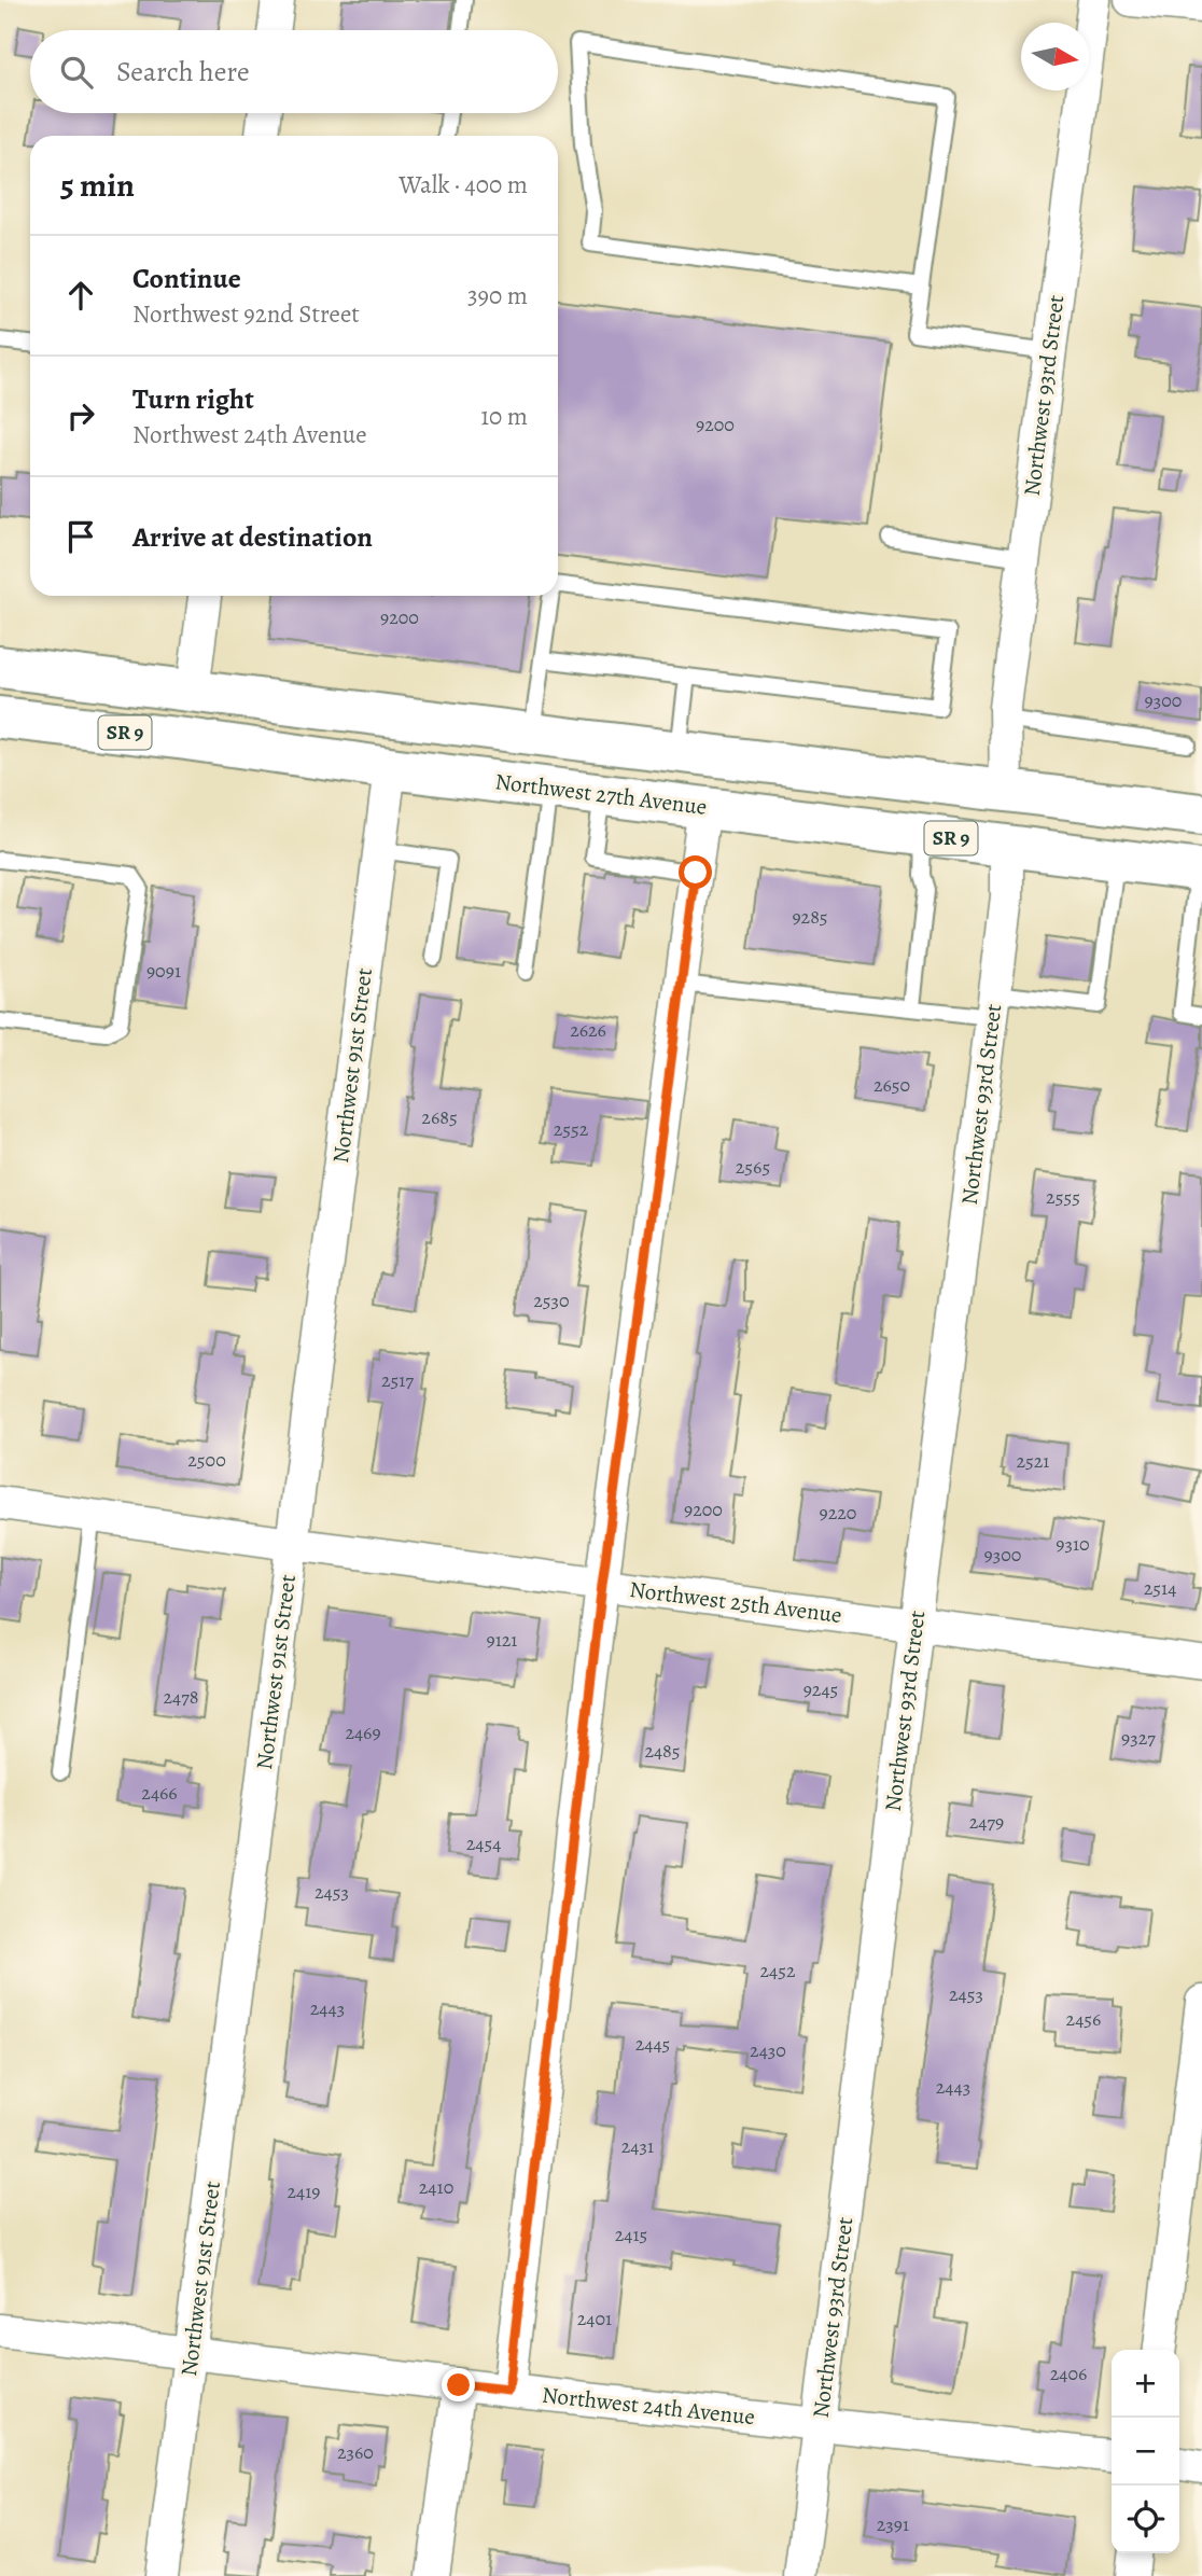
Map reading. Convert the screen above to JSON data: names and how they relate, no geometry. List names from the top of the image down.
{
  "streets": {
    "main road": ["SR 9", "Northwest 27th Avenue"],
    "street": [
      "Northwest 93rd Street",
      "Northwest 91st Street",
      "Northwest 25th Avenue",
      "Northwest 24th Avenue"
    ]
  },
  "crossings": [
    ["Northwest 93rd Street", "SR 9"],
    ["Northwest 93rd Street", "Northwest 27th Avenue"],
    ["Northwest 93rd Street", "Northwest 25th Avenue"],
    ["Northwest 93rd Street", "Northwest 24th Avenue"],
    ["Northwest 27th Avenue", "Northwest 91st Street"],
    ["Northwest 91st Street", "Northwest 25th Avenue"],
    ["Northwest 91st Street", "Northwest 24th Avenue"]
  ],
  "house_numbers": [
    "9200",
    "9200",
    "9300",
    "9285",
    "9091",
    "2626",
    "2650",
    "2685",
    "2552",
    "2565",
    "2555",
    "2530",
    "2517",
    "2500",
    "2521",
    "9200",
    "9220",
    "9310",
    "9300",
    "2514",
    "9121",
    "9245",
    "2478",
    "2469",
    "9327",
    "2485",
    "2466",
    "2479",
    "2454",
    "2453",
    "2452",
    "2453",
    "2443",
    "2456",
    "2445",
    "2430",
    "2443",
    "2431",
    "2410",
    "2419",
    "2415",
    "2401",
    "2406",
    "2360",
    "2391"
  ],
  "north": "right",
  "page": {
    "search": "Search here",
    "heading": ["5 min", "Walk · 400 m"],
    "list": [
      ["Continue", "Northwest 92nd Street", "390 m"],
      ["Turn right", "Northwest 24th Avenue", "10 m"],
      "Arrive at destination"
    ],
    "map_buttons": ["+", "−"]
  }
}
